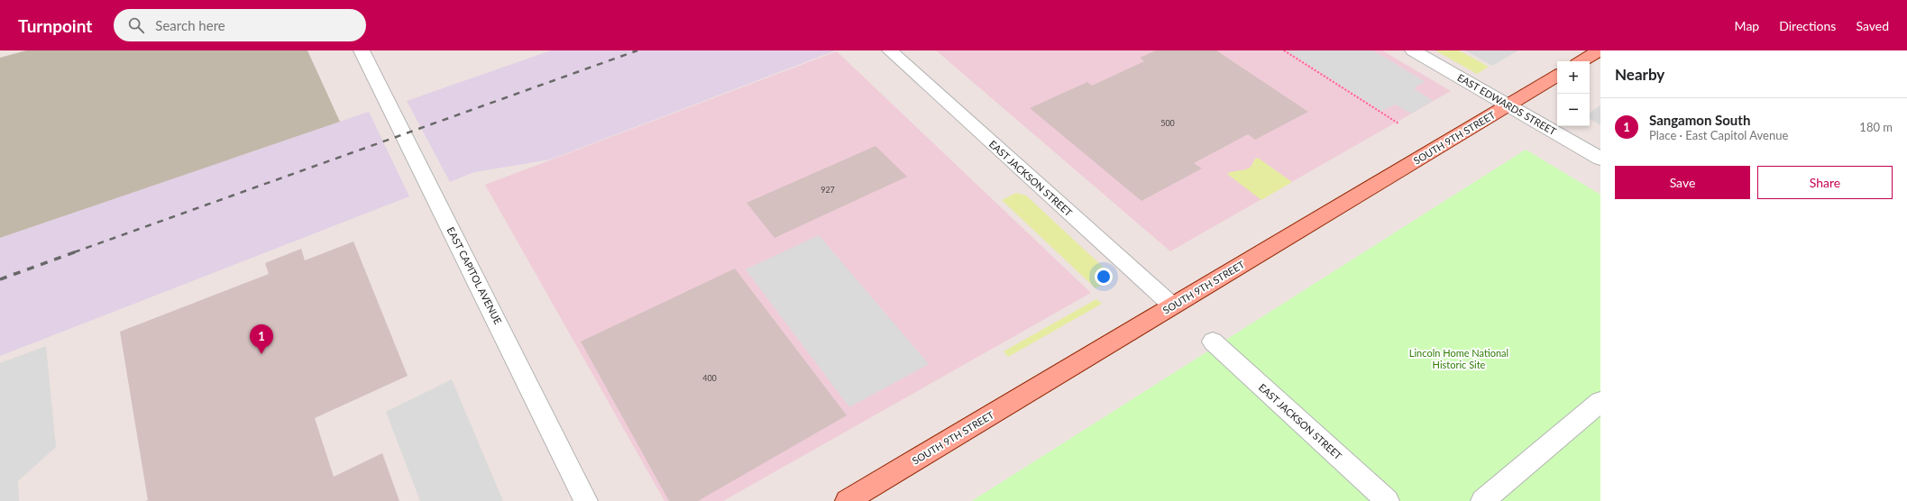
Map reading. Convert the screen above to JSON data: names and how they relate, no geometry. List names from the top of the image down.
{
  "streets": {
    "main road": ["SOUTH 9TH STREET"],
    "street": ["EAST EDWARDS STREET", "EAST JACKSON STREET", "EAST CAPITOL AVENUE"]
  },
  "crossings": [
    ["EAST EDWARDS STREET", "SOUTH 9TH STREET"],
    ["SOUTH 9TH STREET", "EAST JACKSON STREET"]
  ],
  "parks": ["Lincoln Home National Historic Site"],
  "house_numbers": ["500", "927", "400"],
  "page": {
    "header": "Turnpoint",
    "search": "Search here",
    "nav": ["Map", "Directions", "Saved"],
    "heading": "Nearby",
    "map_buttons": ["+", "−"],
    "list": [
      {
        "mark": "1",
        "name": "Sangamon South",
        "note": "Place · East Capitol Avenue",
        "value": "180 m"
      }
    ],
    "buttons": ["Save", "Share"],
    "pins": "1"
  }
}
